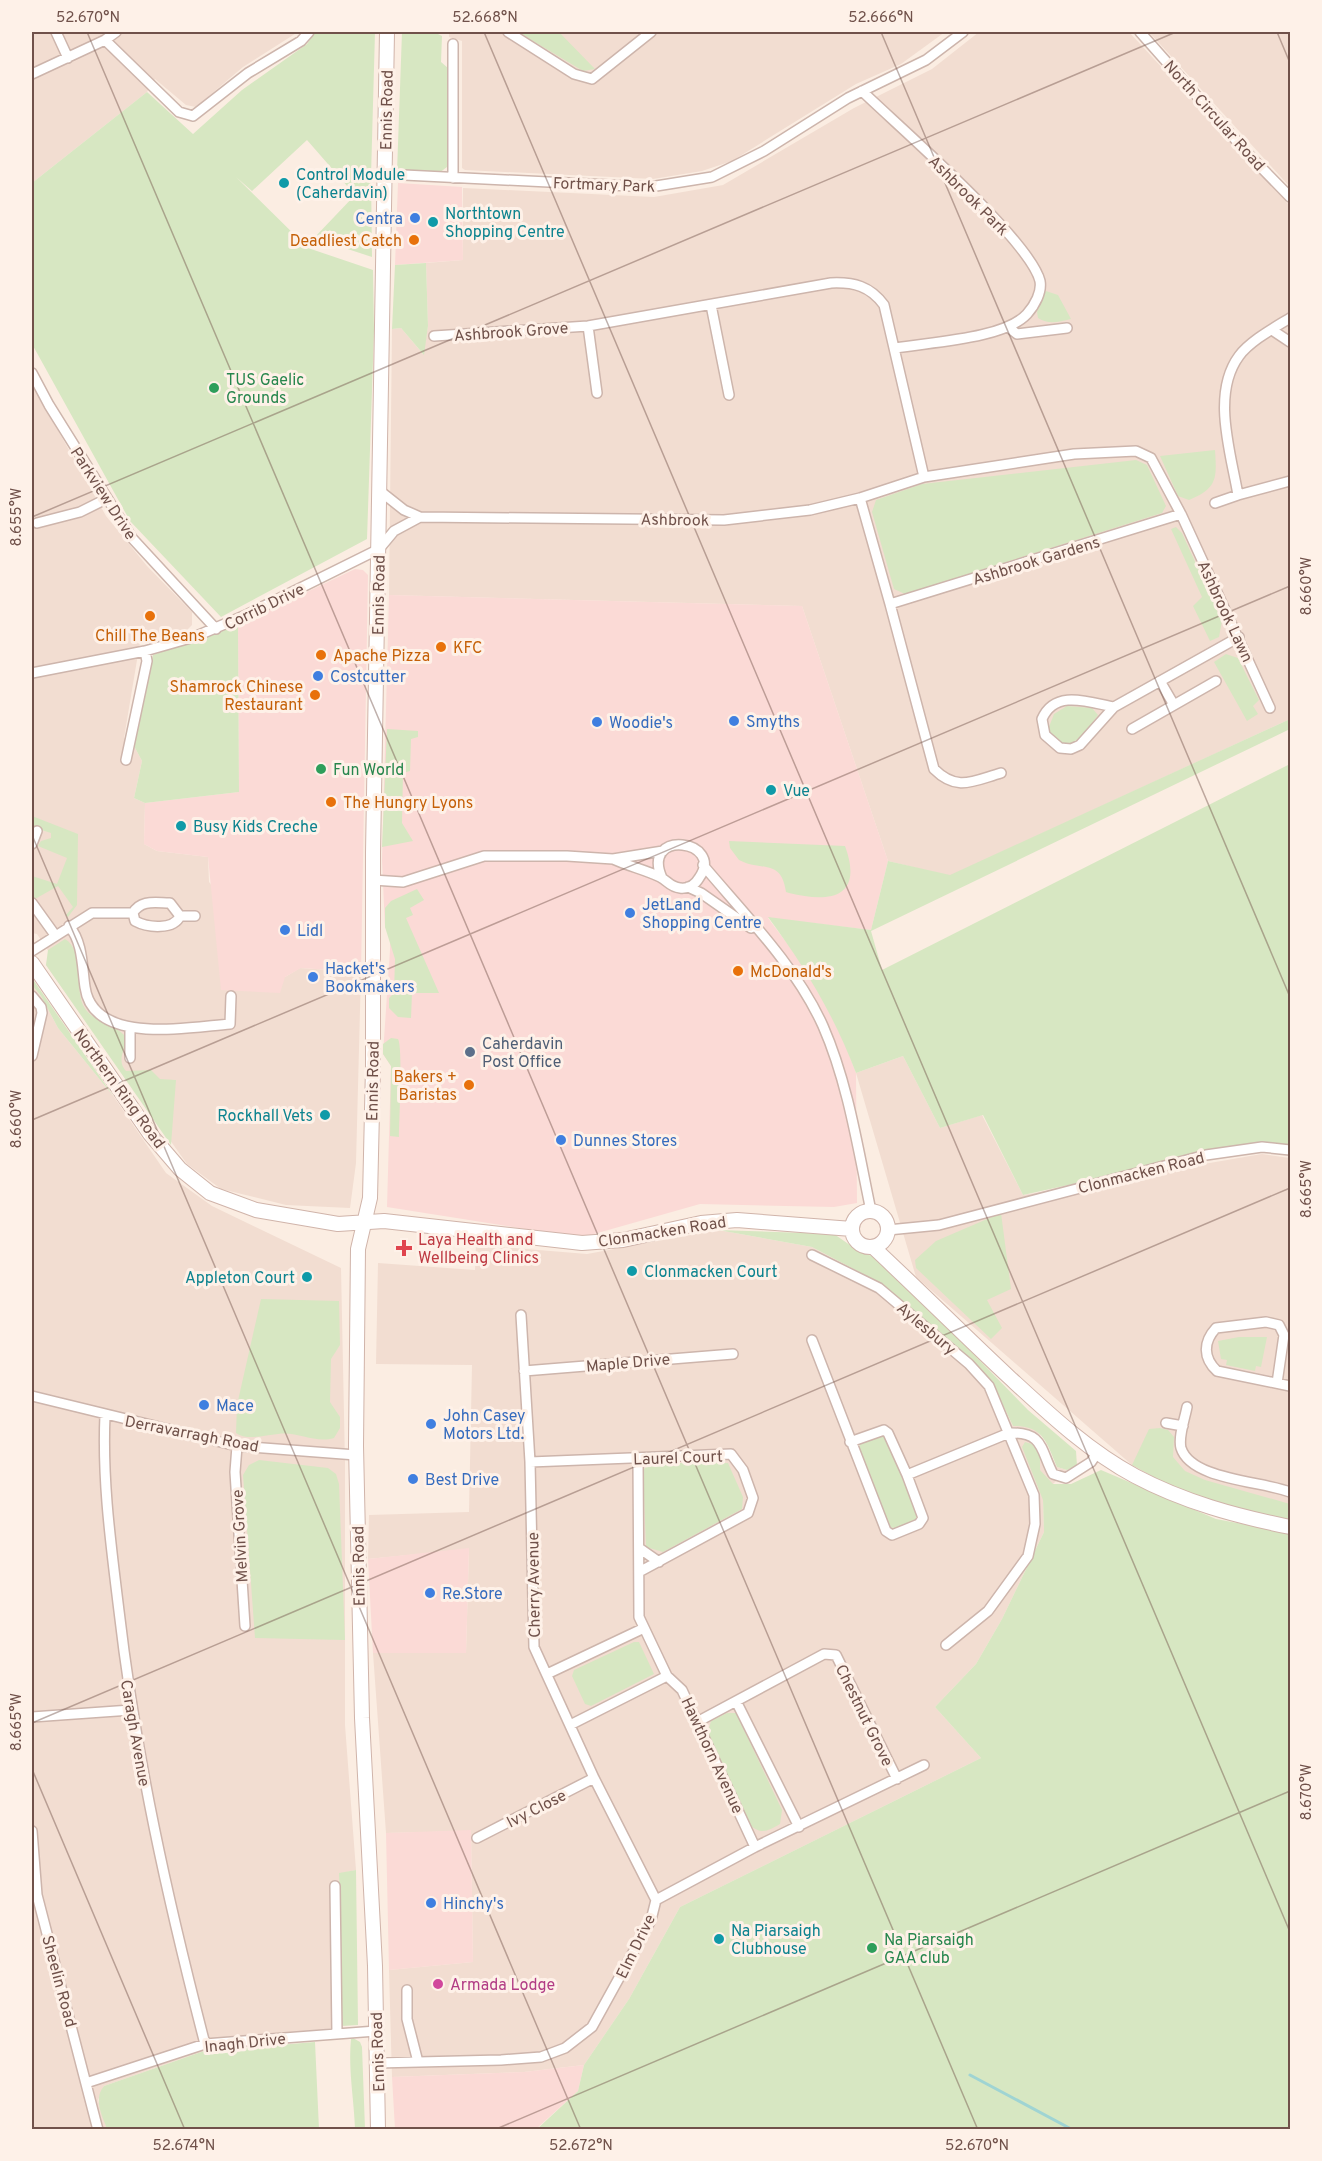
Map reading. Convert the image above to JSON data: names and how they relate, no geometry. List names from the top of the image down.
{
  "streets": {
    "main road": ["Ennis Road", "Northern Ring Road", "Clonmacken Road"],
    "street": [
      "North Circular Road",
      "Fortmary Park",
      "Ashbrook Park",
      "Ashbrook Grove",
      "Parkview Drive",
      "Ashbrook",
      "Ashbrook Gardens",
      "Corrib Drive",
      "Ashbrook Lawn",
      "Aylesbury",
      "Maple Drive",
      "Derravarragh Road",
      "Laurel Court",
      "Melvin Grove",
      "Cherry Avenue",
      "Chestnut Grove",
      "Caragh Avenue",
      "Hawthorn Avenue",
      "Ivy Close",
      "Elm Drive",
      "Sheelin Road",
      "Inagh Drive"
    ]
  },
  "crossings": [
    ["Ennis Road", "Fortmary Park"],
    ["Ennis Road", "Ashbrook"],
    ["Ennis Road", "Corrib Drive"],
    ["Ennis Road", "Northern Ring Road"],
    ["Ennis Road", "Clonmacken Road"],
    ["Ennis Road", "Derravarragh Road"],
    ["Ennis Road", "Elm Drive"],
    ["Ennis Road", "Inagh Drive"],
    ["Fortmary Park", "Ashbrook Park"],
    ["Ashbrook Park", "Ashbrook Grove"],
    ["Parkview Drive", "Corrib Drive"],
    ["Ashbrook", "Ashbrook Gardens"],
    ["Ashbrook", "Corrib Drive"],
    ["Ashbrook", "Ashbrook Lawn"],
    ["Ashbrook Gardens", "Ashbrook Lawn"],
    ["Northern Ring Road", "Clonmacken Road"],
    ["Maple Drive", "Cherry Avenue"],
    ["Derravarragh Road", "Melvin Grove"],
    ["Derravarragh Road", "Caragh Avenue"],
    ["Laurel Court", "Cherry Avenue"],
    ["Laurel Court", "Hawthorn Avenue"],
    ["Cherry Avenue", "Ivy Close"],
    ["Cherry Avenue", "Elm Drive"],
    ["Chestnut Grove", "Hawthorn Avenue"],
    ["Chestnut Grove", "Elm Drive"],
    ["Caragh Avenue", "Inagh Drive"],
    ["Hawthorn Avenue", "Elm Drive"],
    ["Sheelin Road", "Inagh Drive"]
  ],
  "places": {
    "other": [
      "Control Module (Caherdavin)",
      "Centra",
      "Northtown Shopping Centre",
      "Deadliest Catch",
      "TUS Gaelic Grounds",
      "Chill The Beans",
      "KFC",
      "Apache Pizza",
      "Costcutter",
      "Shamrock Chinese Restaurant",
      "Smyths",
      "Woodie's",
      "Fun World",
      "Vue",
      "The Hungry Lyons",
      "Busy Kids Creche",
      "JetLand Shopping Centre",
      "Lidl",
      "McDonald's",
      "Hacket's Bookmakers",
      "Caherdavin Post Office",
      "Bakers + Baristas",
      "Rockhall Vets",
      "Dunnes Stores",
      "Clonmacken Court",
      "Appleton Court",
      "Mace",
      "John Casey Motors Ltd.",
      "Best Drive",
      "Re.Store",
      "Hinchy's",
      "Na Piarsaigh Clubhouse",
      "Na Piarsaigh GAA club",
      "Armada Lodge"
    ],
    "health": ["Laya Health and Wellbeing Clinics"]
  },
  "coordinates": [
    "52.670°N",
    "52.668°N",
    "52.666°N",
    "8.655°W",
    "8.660°W",
    "8.665°W",
    "8.670°W",
    "52.674°N",
    "52.672°N"
  ]
}
